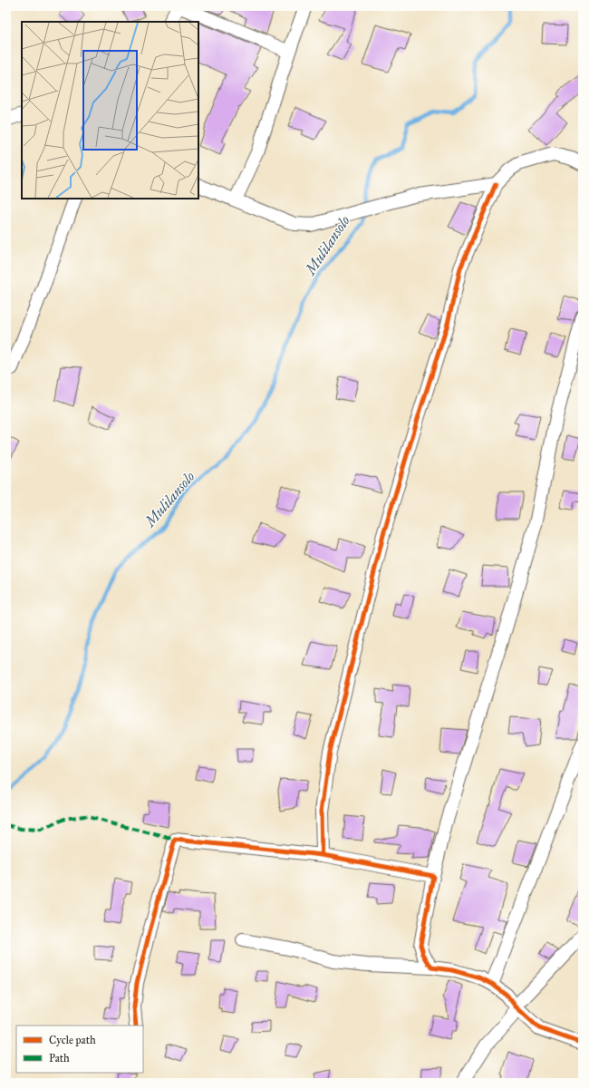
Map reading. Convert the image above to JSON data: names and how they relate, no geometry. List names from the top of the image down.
{
  "water": ["Mulilansolo"],
  "legend": ["Cycle path", "Path"]
}
